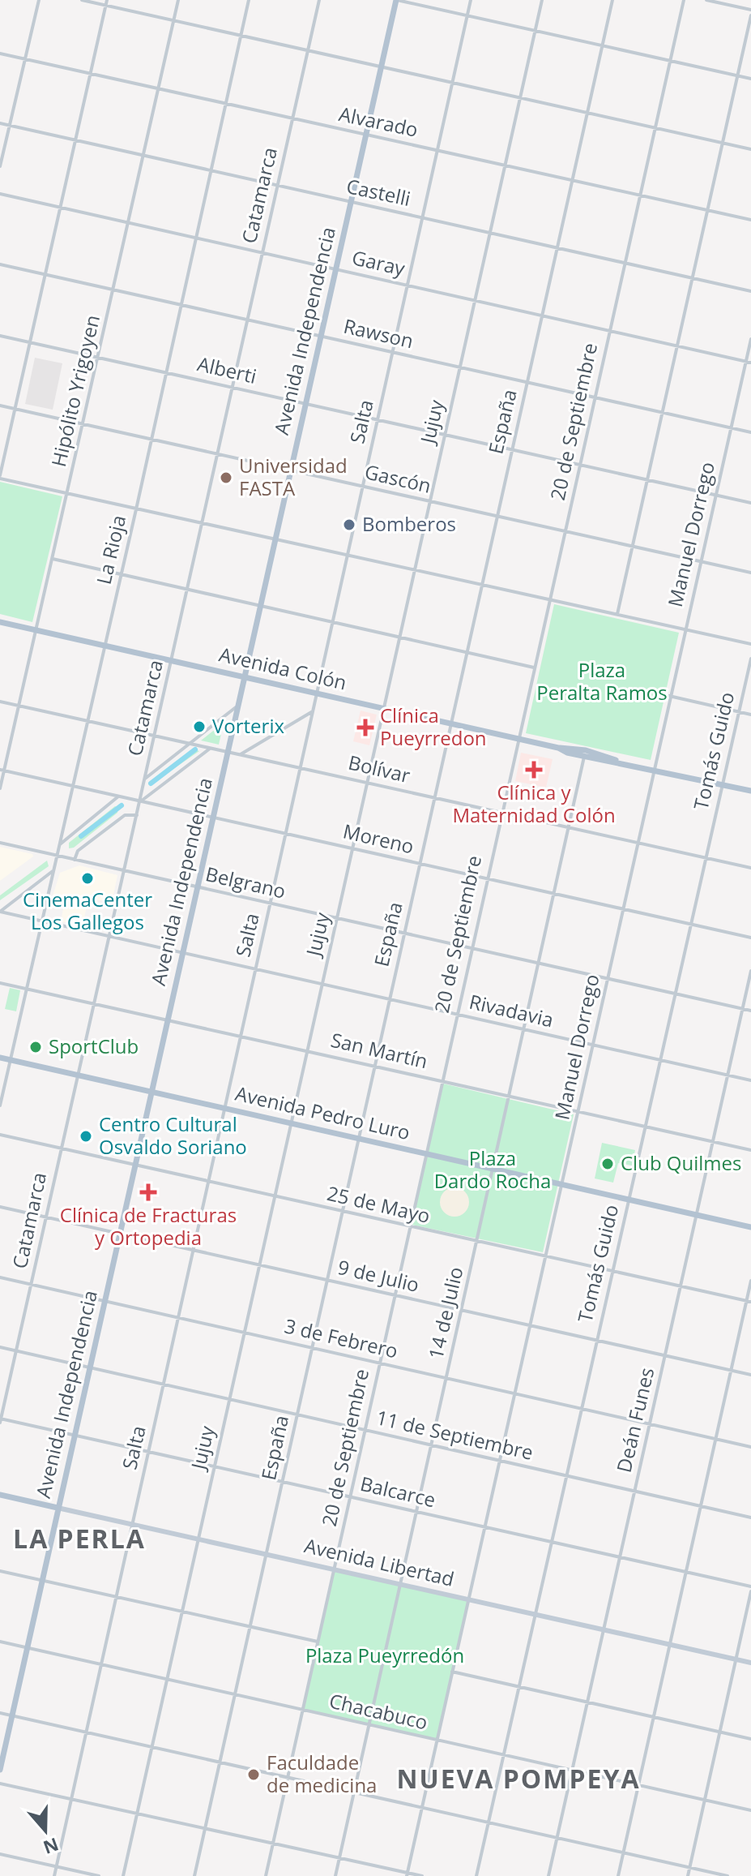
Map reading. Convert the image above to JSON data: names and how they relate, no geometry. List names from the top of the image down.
{
  "streets": {
    "main road": [
      "Avenida Independencia",
      "Avenida Colón",
      "Avenida Pedro Luro",
      "Avenida Libertad"
    ],
    "street": [
      "Alvarado",
      "Castelli",
      "Catamarca",
      "Garay",
      "Rawson",
      "Alberti",
      "Hipólito Yrigoyen",
      "Salta",
      "Jujuy",
      "España",
      "20 de Septiembre",
      "Gascón",
      "Manuel Dorrego",
      "La Rioja",
      "Tomás Guido",
      "Bolívar",
      "Moreno",
      "Belgrano",
      "Rivadavia",
      "San Martín",
      "25 de Mayo",
      "9 de Julio",
      "14 de Julio",
      "3 de Febrero",
      "Deán Funes",
      "11 de Septiembre",
      "Balcarce",
      "Chacabuco"
    ]
  },
  "crossings": [
    ["Alvarado", "Catamarca"],
    ["Alvarado", "Avenida Independencia"],
    ["Alvarado", "Hipólito Yrigoyen"],
    ["Alvarado", "Salta"],
    ["Alvarado", "Jujuy"],
    ["Alvarado", "España"],
    ["Alvarado", "20 de Septiembre"],
    ["Alvarado", "La Rioja"],
    ["Castelli", "Catamarca"],
    ["Castelli", "Avenida Independencia"],
    ["Castelli", "Hipólito Yrigoyen"],
    ["Castelli", "Salta"],
    ["Castelli", "Jujuy"],
    ["Castelli", "España"],
    ["Castelli", "20 de Septiembre"],
    ["Castelli", "La Rioja"],
    ["Catamarca", "Garay"],
    ["Catamarca", "Rawson"],
    ["Catamarca", "Alberti"],
    ["Catamarca", "Gascón"],
    ["Catamarca", "Avenida Colón"],
    ["Catamarca", "Bolívar"],
    ["Catamarca", "Moreno"],
    ["Catamarca", "Belgrano"],
    ["Catamarca", "Rivadavia"],
    ["Catamarca", "San Martín"],
    ["Catamarca", "Avenida Pedro Luro"],
    ["Catamarca", "25 de Mayo"],
    ["Catamarca", "9 de Julio"],
    ["Catamarca", "3 de Febrero"],
    ["Catamarca", "11 de Septiembre"],
    ["Catamarca", "Balcarce"],
    ["Garay", "Avenida Independencia"],
    ["Garay", "Hipólito Yrigoyen"],
    ["Garay", "Salta"],
    ["Garay", "Jujuy"],
    ["Garay", "España"],
    ["Garay", "20 de Septiembre"],
    ["Garay", "Manuel Dorrego"],
    ["Garay", "La Rioja"],
    ["Avenida Independencia", "Rawson"],
    ["Avenida Independencia", "Alberti"],
    ["Avenida Independencia", "Gascón"],
    ["Avenida Independencia", "Avenida Colón"],
    ["Avenida Independencia", "Bolívar"],
    ["Avenida Independencia", "Moreno"],
    ["Avenida Independencia", "Belgrano"],
    ["Avenida Independencia", "Rivadavia"],
    ["Avenida Independencia", "San Martín"],
    ["Avenida Independencia", "Avenida Pedro Luro"],
    ["Avenida Independencia", "25 de Mayo"],
    ["Avenida Independencia", "9 de Julio"],
    ["Avenida Independencia", "3 de Febrero"],
    ["Avenida Independencia", "11 de Septiembre"],
    ["Avenida Independencia", "Balcarce"],
    ["Avenida Independencia", "Avenida Libertad"],
    ["Avenida Independencia", "Chacabuco"],
    ["Rawson", "Hipólito Yrigoyen"],
    ["Rawson", "Salta"],
    ["Rawson", "Jujuy"],
    ["Rawson", "España"],
    ["Rawson", "20 de Septiembre"],
    ["Rawson", "Manuel Dorrego"],
    ["Rawson", "La Rioja"],
    ["Alberti", "Hipólito Yrigoyen"],
    ["Alberti", "Salta"],
    ["Alberti", "Jujuy"],
    ["Alberti", "España"],
    ["Alberti", "20 de Septiembre"],
    ["Alberti", "Manuel Dorrego"],
    ["Alberti", "La Rioja"],
    ["Hipólito Yrigoyen", "Gascón"],
    ["Hipólito Yrigoyen", "Avenida Colón"],
    ["Hipólito Yrigoyen", "Bolívar"],
    ["Hipólito Yrigoyen", "Moreno"],
    ["Salta", "Gascón"],
    ["Salta", "Avenida Colón"],
    ["Salta", "Bolívar"],
    ["Salta", "Moreno"],
    ["Salta", "Belgrano"],
    ["Salta", "Rivadavia"],
    ["Salta", "San Martín"],
    ["Salta", "Avenida Pedro Luro"],
    ["Salta", "25 de Mayo"],
    ["Salta", "9 de Julio"],
    ["Salta", "3 de Febrero"],
    ["Salta", "11 de Septiembre"],
    ["Salta", "Balcarce"],
    ["Salta", "Avenida Libertad"],
    ["Salta", "Chacabuco"],
    ["Jujuy", "Gascón"],
    ["Jujuy", "Avenida Colón"],
    ["Jujuy", "Bolívar"],
    ["Jujuy", "Moreno"],
    ["Jujuy", "Belgrano"],
    ["Jujuy", "Rivadavia"],
    ["Jujuy", "San Martín"],
    ["Jujuy", "Avenida Pedro Luro"],
    ["Jujuy", "25 de Mayo"],
    ["Jujuy", "9 de Julio"],
    ["Jujuy", "3 de Febrero"],
    ["Jujuy", "11 de Septiembre"],
    ["Jujuy", "Balcarce"],
    ["Jujuy", "Avenida Libertad"],
    ["Jujuy", "Chacabuco"],
    ["España", "Gascón"],
    ["España", "Avenida Colón"],
    ["España", "Bolívar"],
    ["España", "Moreno"],
    ["España", "Belgrano"],
    ["España", "Rivadavia"],
    ["España", "San Martín"],
    ["España", "Avenida Pedro Luro"],
    ["España", "25 de Mayo"],
    ["España", "9 de Julio"],
    ["España", "3 de Febrero"],
    ["España", "11 de Septiembre"],
    ["España", "Balcarce"],
    ["España", "Avenida Libertad"],
    ["España", "Chacabuco"],
    ["20 de Septiembre", "Gascón"],
    ["20 de Septiembre", "Avenida Colón"],
    ["20 de Septiembre", "Bolívar"],
    ["20 de Septiembre", "Moreno"],
    ["20 de Septiembre", "Belgrano"],
    ["20 de Septiembre", "Rivadavia"],
    ["20 de Septiembre", "San Martín"],
    ["20 de Septiembre", "Avenida Pedro Luro"],
    ["20 de Septiembre", "25 de Mayo"],
    ["20 de Septiembre", "9 de Julio"],
    ["20 de Septiembre", "3 de Febrero"],
    ["20 de Septiembre", "11 de Septiembre"],
    ["20 de Septiembre", "Balcarce"],
    ["20 de Septiembre", "Avenida Libertad"],
    ["20 de Septiembre", "Chacabuco"],
    ["Gascón", "Manuel Dorrego"],
    ["Gascón", "La Rioja"],
    ["Manuel Dorrego", "Avenida Colón"],
    ["Manuel Dorrego", "Bolívar"],
    ["Manuel Dorrego", "Moreno"],
    ["Manuel Dorrego", "Belgrano"],
    ["Manuel Dorrego", "Rivadavia"],
    ["Manuel Dorrego", "San Martín"],
    ["Manuel Dorrego", "Avenida Pedro Luro"],
    ["Manuel Dorrego", "25 de Mayo"],
    ["Manuel Dorrego", "9 de Julio"],
    ["Manuel Dorrego", "3 de Febrero"],
    ["Manuel Dorrego", "11 de Septiembre"],
    ["Manuel Dorrego", "Balcarce"],
    ["Manuel Dorrego", "Avenida Libertad"],
    ["Manuel Dorrego", "Chacabuco"],
    ["La Rioja", "Avenida Colón"],
    ["La Rioja", "Bolívar"],
    ["La Rioja", "Moreno"],
    ["La Rioja", "Belgrano"],
    ["La Rioja", "Rivadavia"],
    ["La Rioja", "San Martín"],
    ["La Rioja", "Avenida Pedro Luro"],
    ["Avenida Colón", "Tomás Guido"],
    ["Avenida Colón", "14 de Julio"],
    ["Tomás Guido", "Bolívar"],
    ["Tomás Guido", "Moreno"],
    ["Tomás Guido", "Belgrano"],
    ["Tomás Guido", "Rivadavia"],
    ["Tomás Guido", "San Martín"],
    ["Tomás Guido", "Avenida Pedro Luro"],
    ["Tomás Guido", "25 de Mayo"],
    ["Tomás Guido", "9 de Julio"],
    ["Tomás Guido", "3 de Febrero"],
    ["Tomás Guido", "11 de Septiembre"],
    ["Tomás Guido", "Balcarce"],
    ["Tomás Guido", "Avenida Libertad"],
    ["Tomás Guido", "Chacabuco"],
    ["Bolívar", "14 de Julio"],
    ["Moreno", "14 de Julio"],
    ["Belgrano", "14 de Julio"],
    ["Belgrano", "Deán Funes"],
    ["Rivadavia", "14 de Julio"],
    ["Rivadavia", "Deán Funes"],
    ["San Martín", "14 de Julio"],
    ["San Martín", "Deán Funes"],
    ["Avenida Pedro Luro", "14 de Julio"],
    ["Avenida Pedro Luro", "Deán Funes"],
    ["25 de Mayo", "14 de Julio"],
    ["25 de Mayo", "Deán Funes"],
    ["9 de Julio", "14 de Julio"],
    ["9 de Julio", "Deán Funes"],
    ["14 de Julio", "3 de Febrero"],
    ["14 de Julio", "11 de Septiembre"],
    ["14 de Julio", "Balcarce"],
    ["14 de Julio", "Avenida Libertad"],
    ["14 de Julio", "Chacabuco"],
    ["3 de Febrero", "Deán Funes"],
    ["Deán Funes", "11 de Septiembre"],
    ["Deán Funes", "Balcarce"],
    ["Deán Funes", "Avenida Libertad"],
    ["Deán Funes", "Chacabuco"]
  ],
  "districts": ["LA PERLA", "NUEVA POMPEYA"],
  "parks": ["Plaza Peralta Ramos", "Plaza Dardo Rocha", "Plaza Pueyrredón"],
  "places": {
    "other": [
      "Universidad FASTA",
      "Bomberos",
      "Vorterix",
      "CinemaCenter Los Gallegos",
      "SportClub",
      "Centro Cultural Osvaldo Soriano",
      "Club Quilmes",
      "Faculdade de medicina"
    ],
    "health": ["Clínica Pueyrredon", "Clínica y Maternidad Colón", "Clínica de Fracturas y Ortopedia"]
  },
  "north": "bottom"
}
